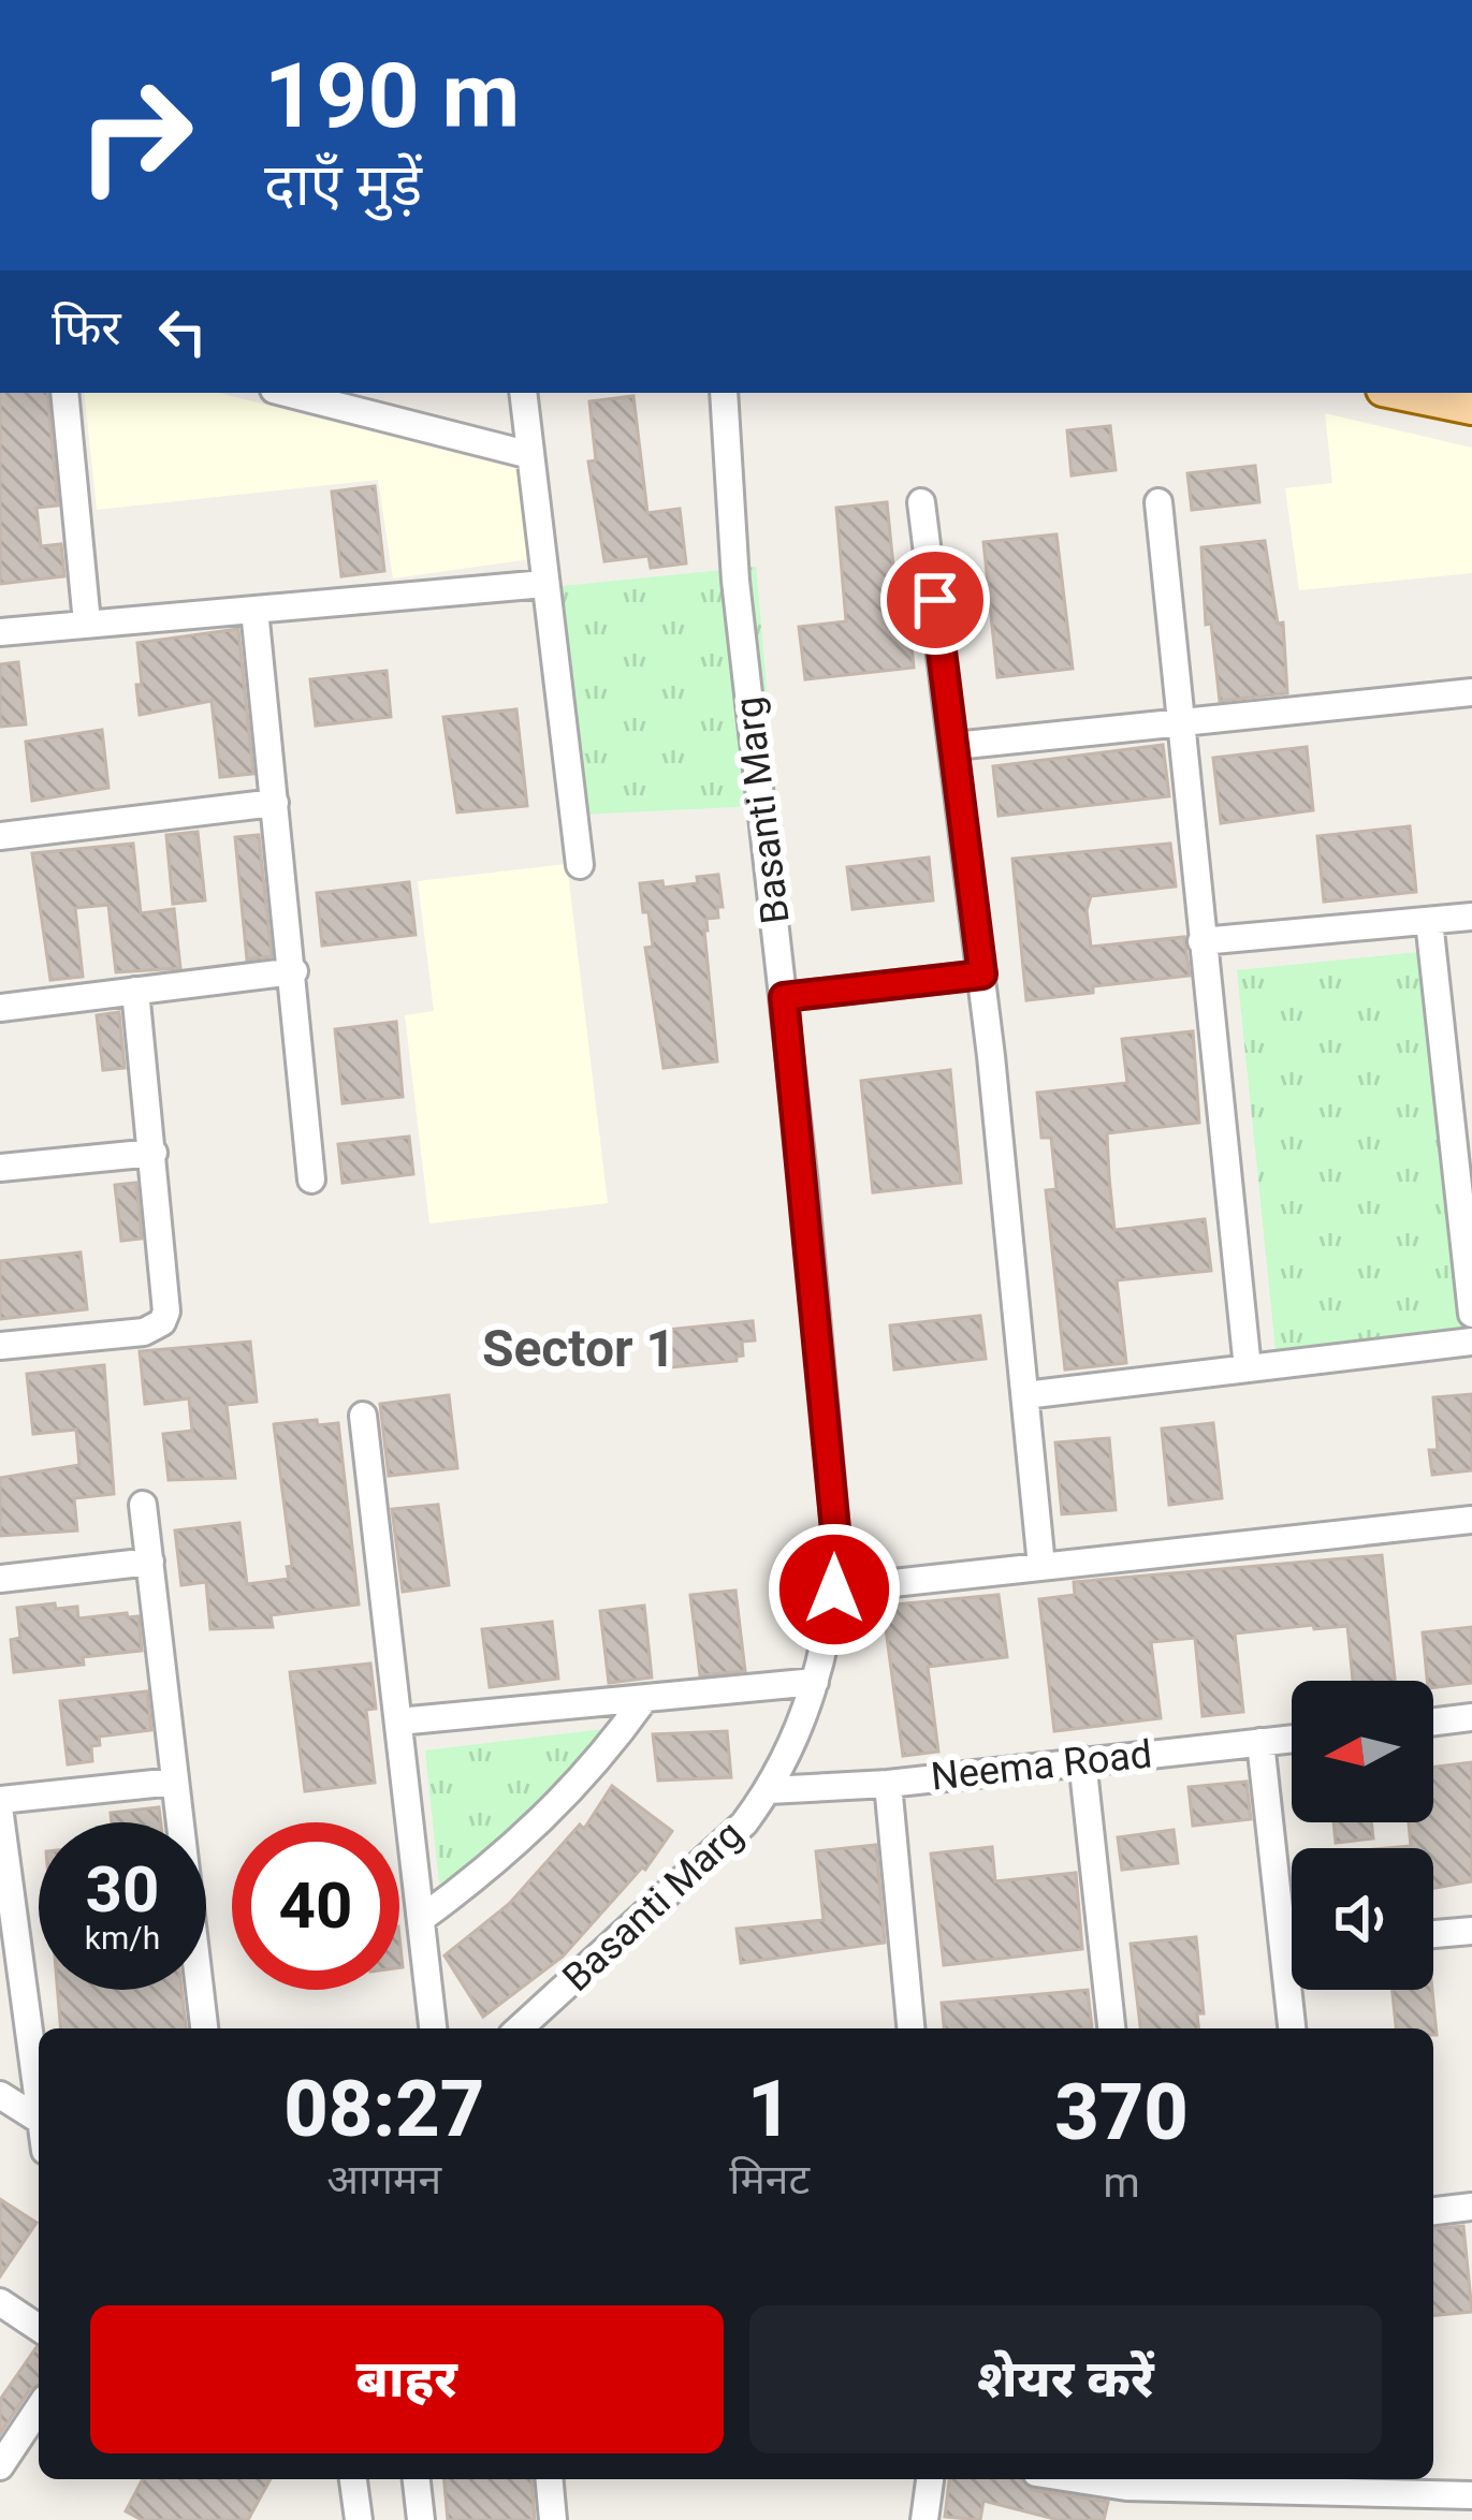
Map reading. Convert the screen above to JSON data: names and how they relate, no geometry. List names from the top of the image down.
{
  "streets": {
    "street": ["Basanti Marg", "Neema Road"]
  },
  "crossings": [
    ["Basanti Marg", "Neema Road"]
  ],
  "districts": ["Sector 1"],
  "north": "left",
  "page": {
    "turn": ["190 m", "दाएँ मुड़ें"],
    "then": "फिर",
    "speed": "30 km/h",
    "limit": "40",
    "eta": [
      "08:27",
      "आगमन",
      "1",
      "मिनट",
      "370",
      "m"
    ],
    "buttons": ["बाहर", "शेयर करें"]
  }
}
